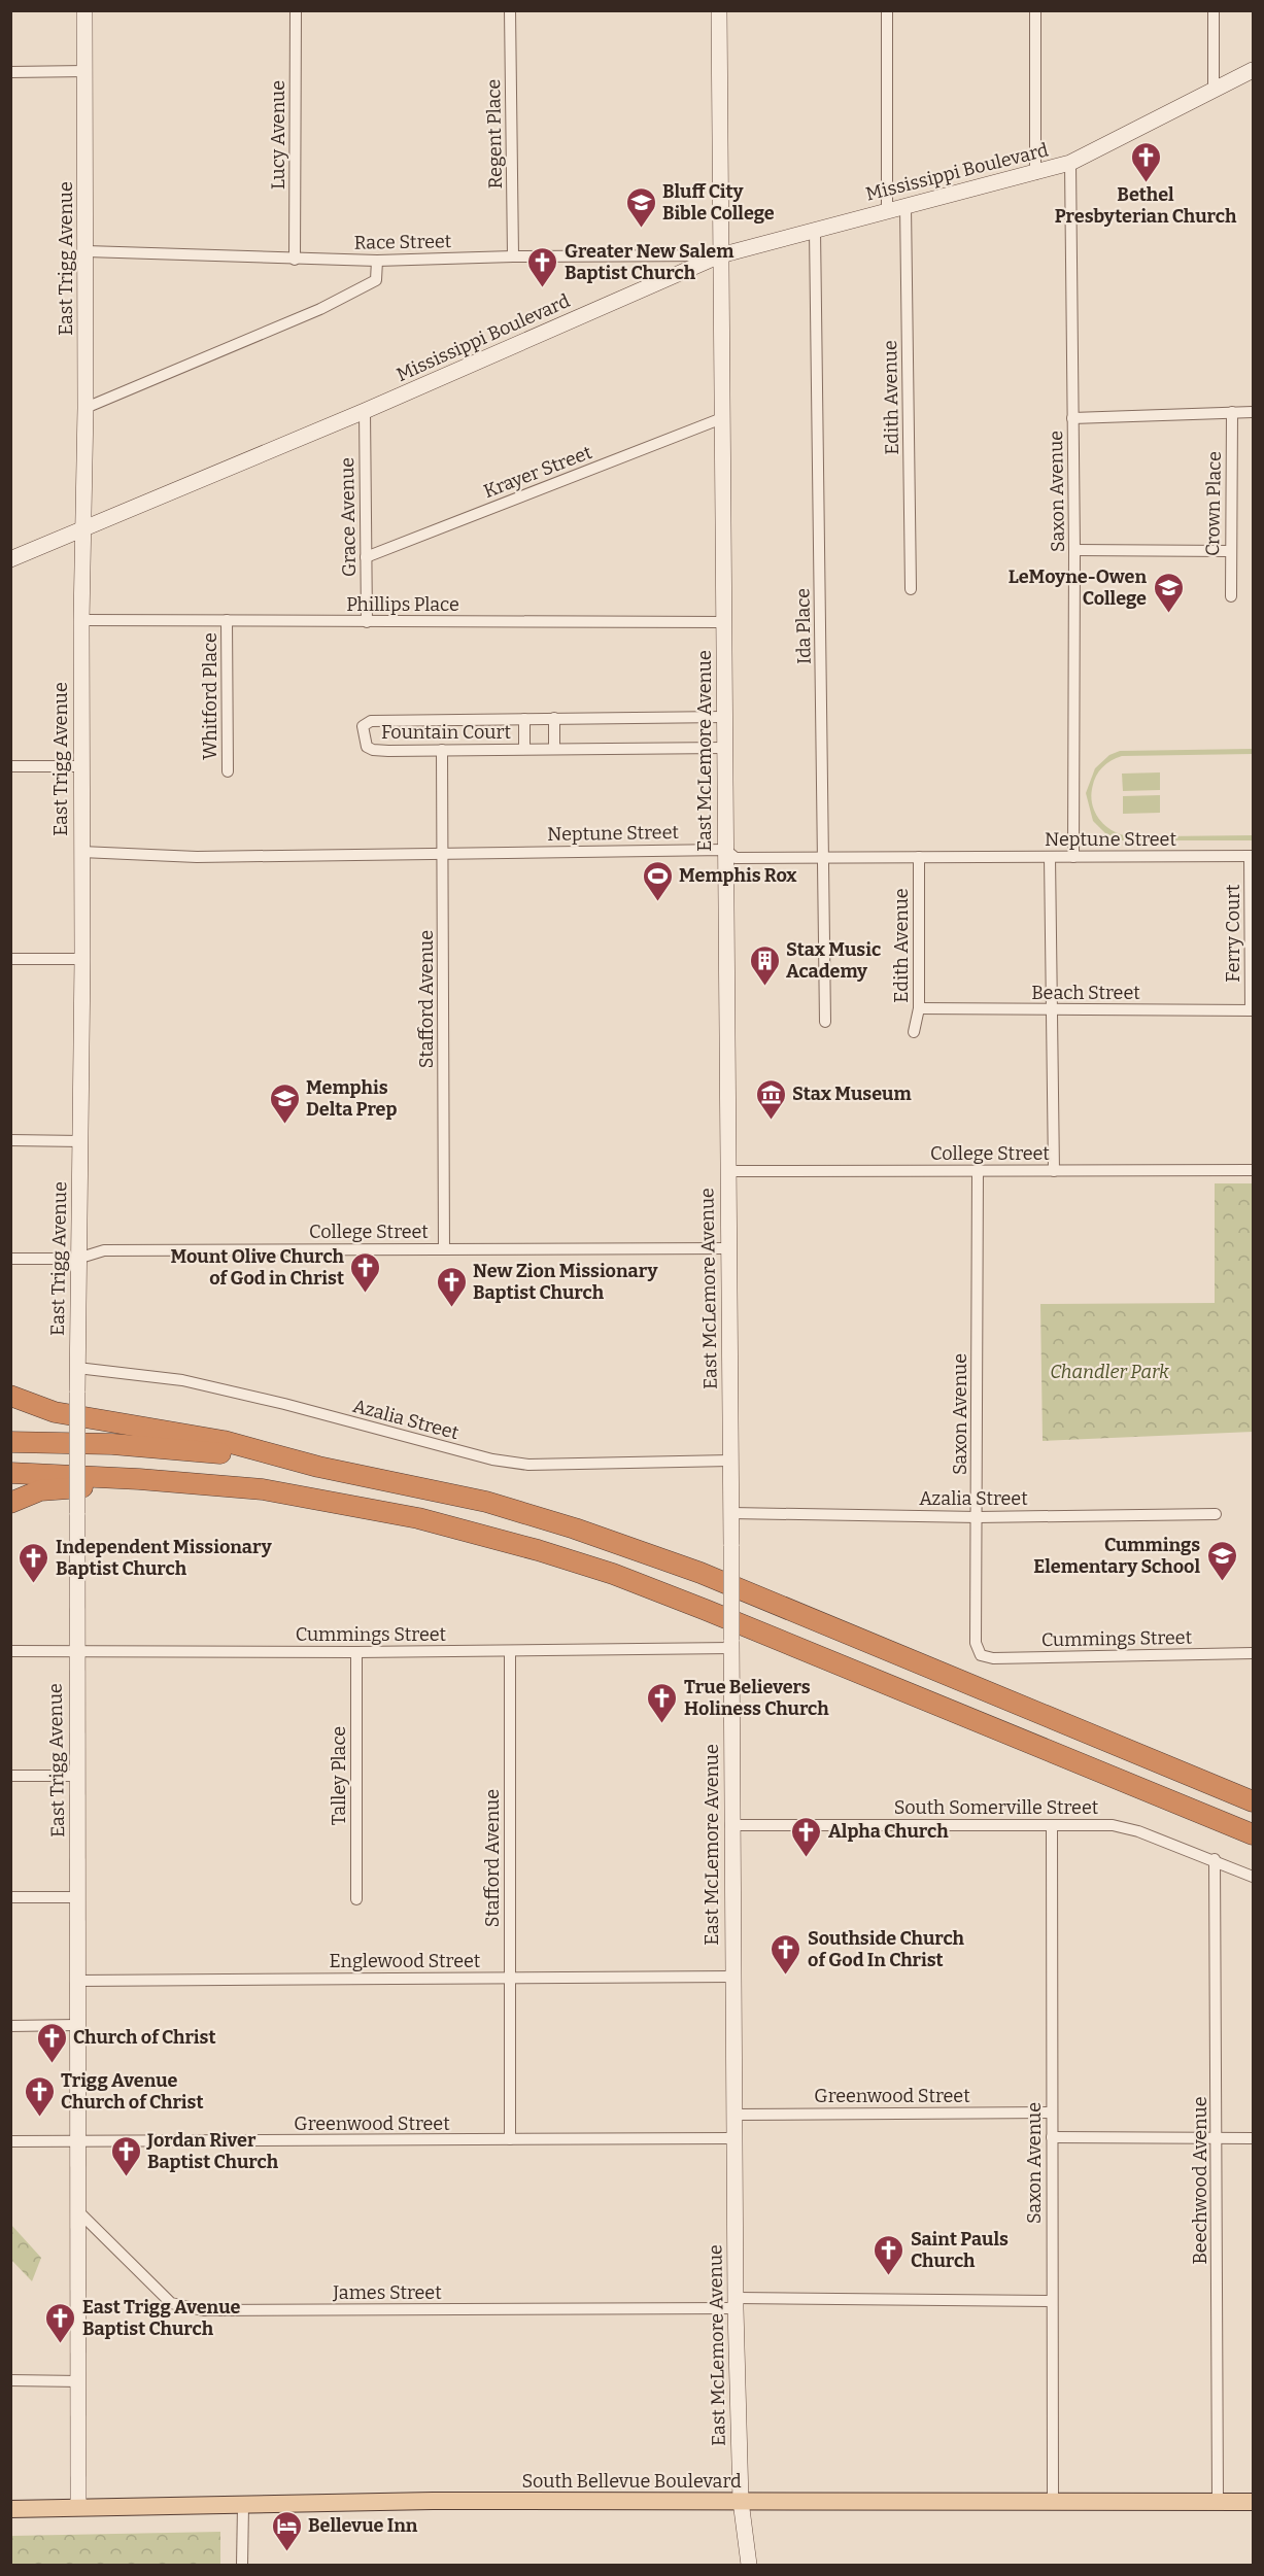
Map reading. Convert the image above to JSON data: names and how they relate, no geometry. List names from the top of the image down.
{
  "streets": {
    "main road": [
      "Mississippi Boulevard",
      "East Trigg Avenue",
      "East McLemore Avenue",
      "South Bellevue Boulevard"
    ],
    "street": [
      "Regent Place",
      "Lucy Avenue",
      "Race Street",
      "Edith Avenue",
      "Krayer Street",
      "Saxon Avenue",
      "Crown Place",
      "Grace Avenue",
      "Phillips Place",
      "Ida Place",
      "Whitford Place",
      "Fountain Court",
      "Neptune Street",
      "Ferry Court",
      "Beach Street",
      "Stafford Avenue",
      "College Street",
      "Azalia Street",
      "Cummings Street",
      "Talley Place",
      "South Somerville Street",
      "Englewood Street",
      "Greenwood Street",
      "Beechwood Avenue",
      "James Street"
    ]
  },
  "crossings": [
    ["Regent Place", "Race Street"],
    ["Lucy Avenue", "Race Street"],
    ["Mississippi Boulevard", "Race Street"],
    ["Mississippi Boulevard", "East Trigg Avenue"],
    ["Mississippi Boulevard", "Edith Avenue"],
    ["Mississippi Boulevard", "Saxon Avenue"],
    ["Mississippi Boulevard", "Grace Avenue"],
    ["Mississippi Boulevard", "Ida Place"],
    ["Mississippi Boulevard", "East McLemore Avenue"],
    ["Race Street", "East Trigg Avenue"],
    ["Race Street", "East McLemore Avenue"],
    ["East Trigg Avenue", "Phillips Place"],
    ["East Trigg Avenue", "Neptune Street"],
    ["East Trigg Avenue", "College Street"],
    ["East Trigg Avenue", "Azalia Street"],
    ["East Trigg Avenue", "Cummings Street"],
    ["East Trigg Avenue", "Englewood Street"],
    ["East Trigg Avenue", "Greenwood Street"],
    ["East Trigg Avenue", "James Street"],
    ["East Trigg Avenue", "South Bellevue Boulevard"],
    ["Edith Avenue", "Neptune Street"],
    ["Edith Avenue", "Beach Street"],
    ["Krayer Street", "Grace Avenue"],
    ["Krayer Street", "East McLemore Avenue"],
    ["Saxon Avenue", "Neptune Street"],
    ["Saxon Avenue", "College Street"],
    ["Saxon Avenue", "Azalia Street"],
    ["Saxon Avenue", "Cummings Street"],
    ["Saxon Avenue", "South Somerville Street"],
    ["Saxon Avenue", "Greenwood Street"],
    ["Saxon Avenue", "James Street"],
    ["Saxon Avenue", "South Bellevue Boulevard"],
    ["Grace Avenue", "Phillips Place"],
    ["Phillips Place", "Whitford Place"],
    ["Phillips Place", "East McLemore Avenue"],
    ["Ida Place", "Neptune Street"],
    ["Fountain Court", "East McLemore Avenue"],
    ["Fountain Court", "Stafford Avenue"],
    ["East McLemore Avenue", "Neptune Street"],
    ["East McLemore Avenue", "College Street"],
    ["East McLemore Avenue", "Azalia Street"],
    ["East McLemore Avenue", "Cummings Street"],
    ["East McLemore Avenue", "South Somerville Street"],
    ["East McLemore Avenue", "Englewood Street"],
    ["East McLemore Avenue", "Greenwood Street"],
    ["East McLemore Avenue", "James Street"],
    ["East McLemore Avenue", "South Bellevue Boulevard"],
    ["Neptune Street", "Ferry Court"],
    ["Neptune Street", "Stafford Avenue"],
    ["Ferry Court", "Beach Street"],
    ["Stafford Avenue", "College Street"],
    ["Stafford Avenue", "Cummings Street"],
    ["Stafford Avenue", "Englewood Street"],
    ["Stafford Avenue", "Greenwood Street"],
    ["Cummings Street", "Talley Place"],
    ["South Somerville Street", "Beechwood Avenue"],
    ["Beechwood Avenue", "South Bellevue Boulevard"]
  ],
  "parks": ["Chandler Park"],
  "places": {
    "church": [
      "Bethel Presbyterian Church",
      "Greater New Salem Baptist Church",
      "Mount Olive Church of God in Christ",
      "New Zion Missionary Baptist Church",
      "Independent Missionary Baptist Church",
      "True Believers Holiness Church",
      "Alpha Church",
      "Southside Church of God In Christ",
      "Church of Christ",
      "Trigg Avenue Church of Christ",
      "Jordan River Baptist Church",
      "Saint Pauls Church",
      "East Trigg Avenue Baptist Church"
    ],
    "school or university": [
      "Bluff City Bible College",
      "LeMoyne-Owen College",
      "Memphis Delta Prep",
      "Cummings Elementary School"
    ],
    "sports": ["Memphis Rox"],
    "building": ["Stax Music Academy"],
    "museum": ["Stax Museum"],
    "hotel": ["Bellevue Inn"]
  }
}
